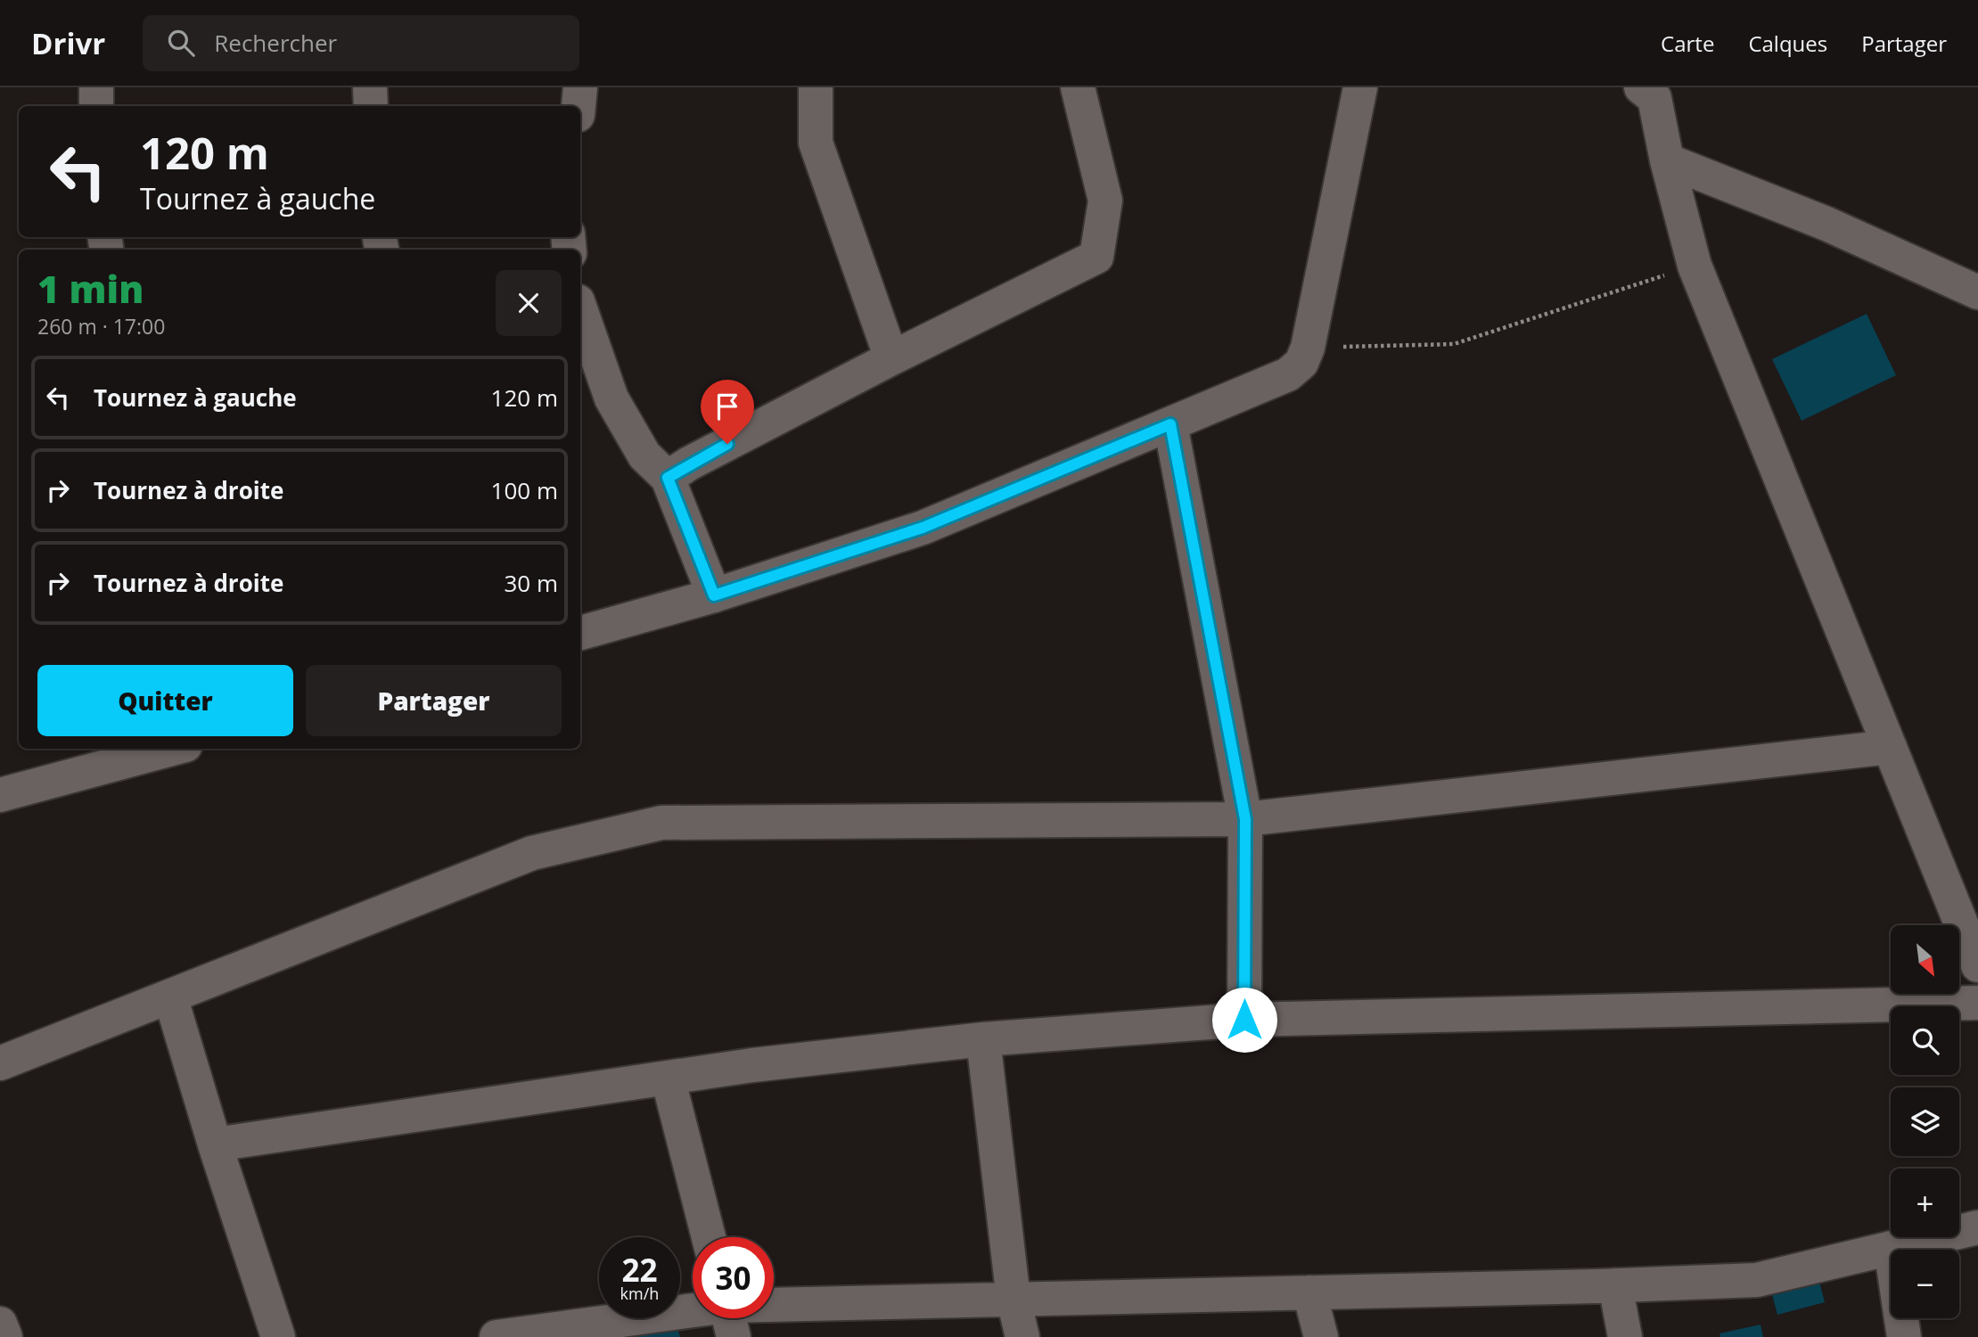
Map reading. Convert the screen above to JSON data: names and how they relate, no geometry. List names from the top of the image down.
{
  "north": "bottom right",
  "page": {
    "header": "Drivr",
    "search": "Rechercher",
    "nav": ["Carte", "Calques", "Partager"],
    "turn": ["120 m", "Tournez à gauche"],
    "heading": ["1 min", "260 m · 17:00"],
    "list": [
      {
        "name": "Tournez à gauche",
        "value": "120 m"
      },
      {
        "name": "Tournez à droite",
        "value": "100 m"
      },
      {
        "name": "Tournez à droite",
        "value": "30 m"
      }
    ],
    "buttons": ["Quitter", "Partager"],
    "map_buttons": ["+", "−"],
    "speed": "22 km/h",
    "limit": "30"
  }
}
